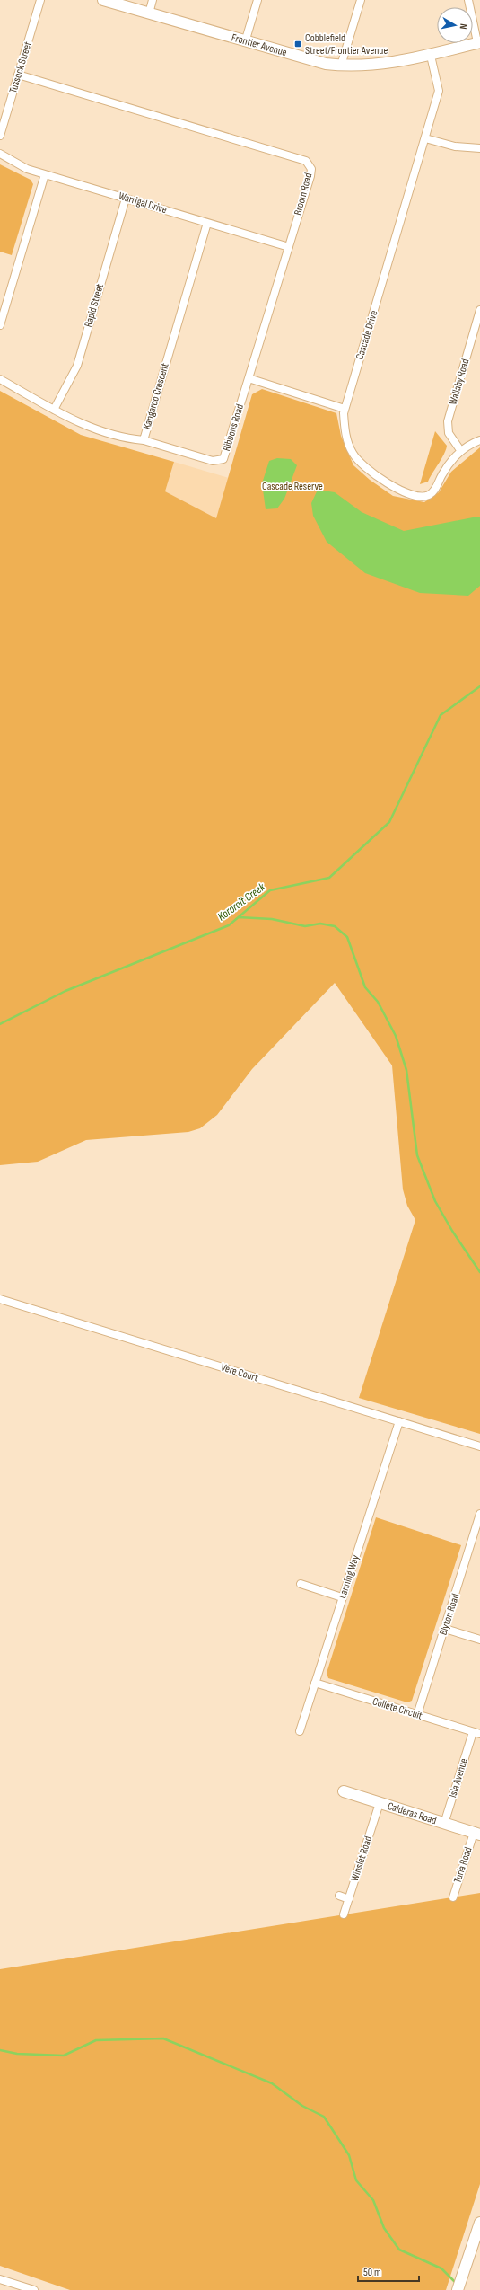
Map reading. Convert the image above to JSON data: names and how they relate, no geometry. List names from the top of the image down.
{
  "streets": {
    "street": [
      "Frontier Avenue",
      "Tussock Street",
      "Broom Road",
      "Warrigal Drive",
      "Rapid Street",
      "Cascade Drive",
      "Wallaby Road",
      "Kangaroo Crescent",
      "Ribbons Road",
      "Vere Court",
      "Lanning Way",
      "Blyton Road",
      "Collete Circuit",
      "Isla Avenue",
      "Calderas Road",
      "Winslet Road",
      "Turia Road"
    ]
  },
  "crossings": [
    ["Frontier Avenue", "Cascade Drive"],
    ["Tussock Street", "Broom Road"],
    ["Broom Road", "Warrigal Drive"],
    ["Broom Road", "Ribbons Road"],
    ["Warrigal Drive", "Rapid Street"],
    ["Warrigal Drive", "Kangaroo Crescent"],
    ["Rapid Street", "Kangaroo Crescent"],
    ["Cascade Drive", "Wallaby Road"],
    ["Kangaroo Crescent", "Ribbons Road"],
    ["Vere Court", "Lanning Way"],
    ["Lanning Way", "Collete Circuit"],
    ["Blyton Road", "Collete Circuit"],
    ["Collete Circuit", "Isla Avenue"],
    ["Isla Avenue", "Calderas Road"],
    ["Calderas Road", "Winslet Road"],
    ["Calderas Road", "Turia Road"]
  ],
  "water": ["Kororoit Creek"],
  "parks": ["Cascade Reserve"],
  "places": {
    "transit": ["Cobblefield Street/Frontier Avenue"]
  },
  "scale_bar": "50 m",
  "north": "right"
}
